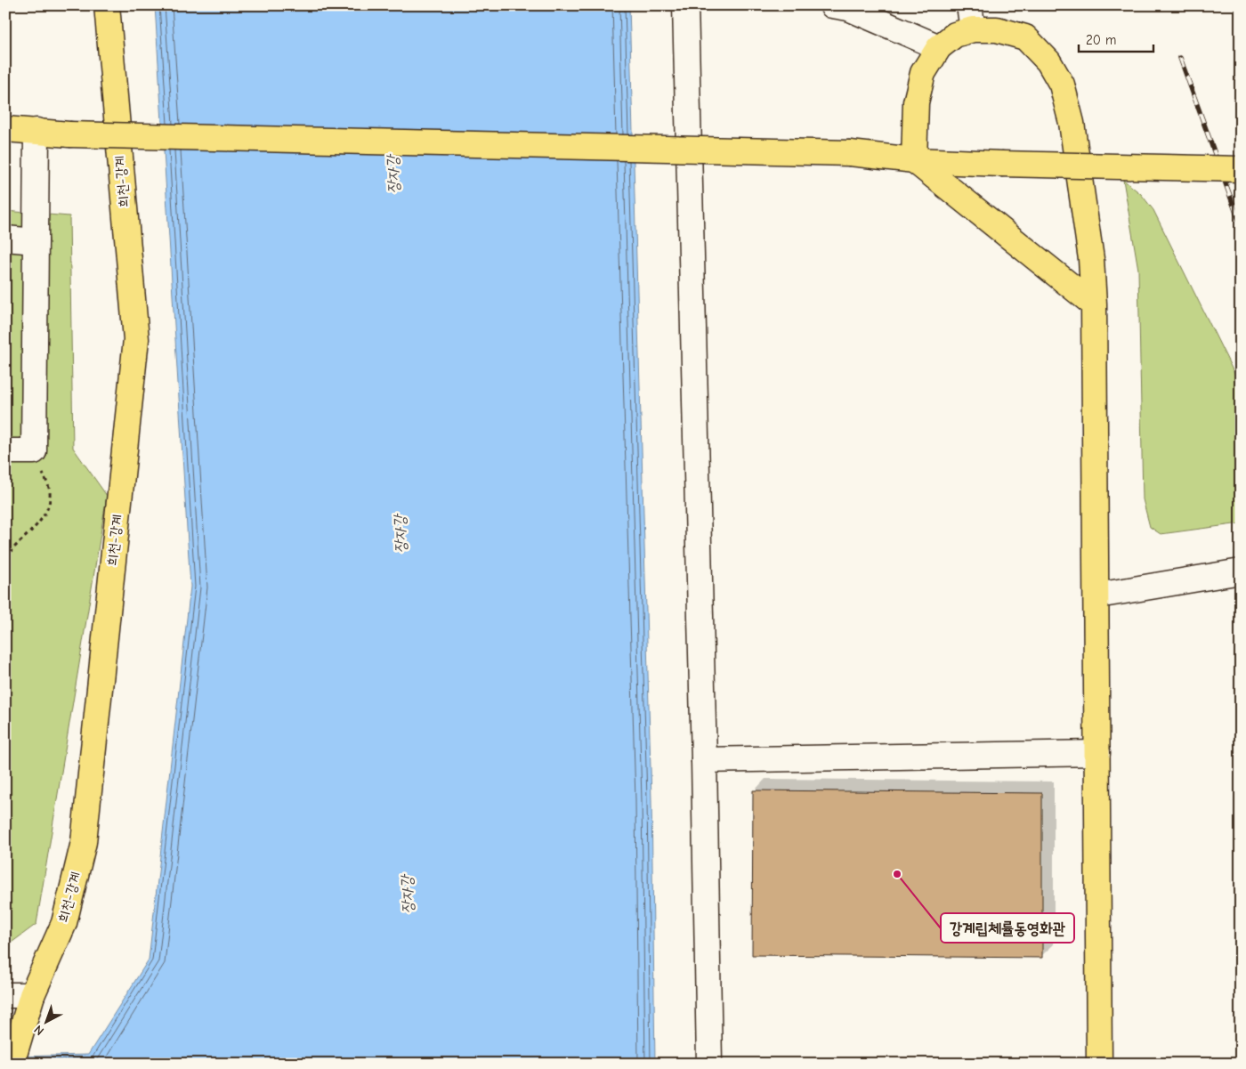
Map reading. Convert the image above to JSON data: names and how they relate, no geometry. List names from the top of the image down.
{
  "streets": {
    "main road": ["희천-강계"]
  },
  "water": ["장자강"],
  "places": ["강계립체률동영화관"],
  "scale_bar": "20 m",
  "north": "bottom left"
}
